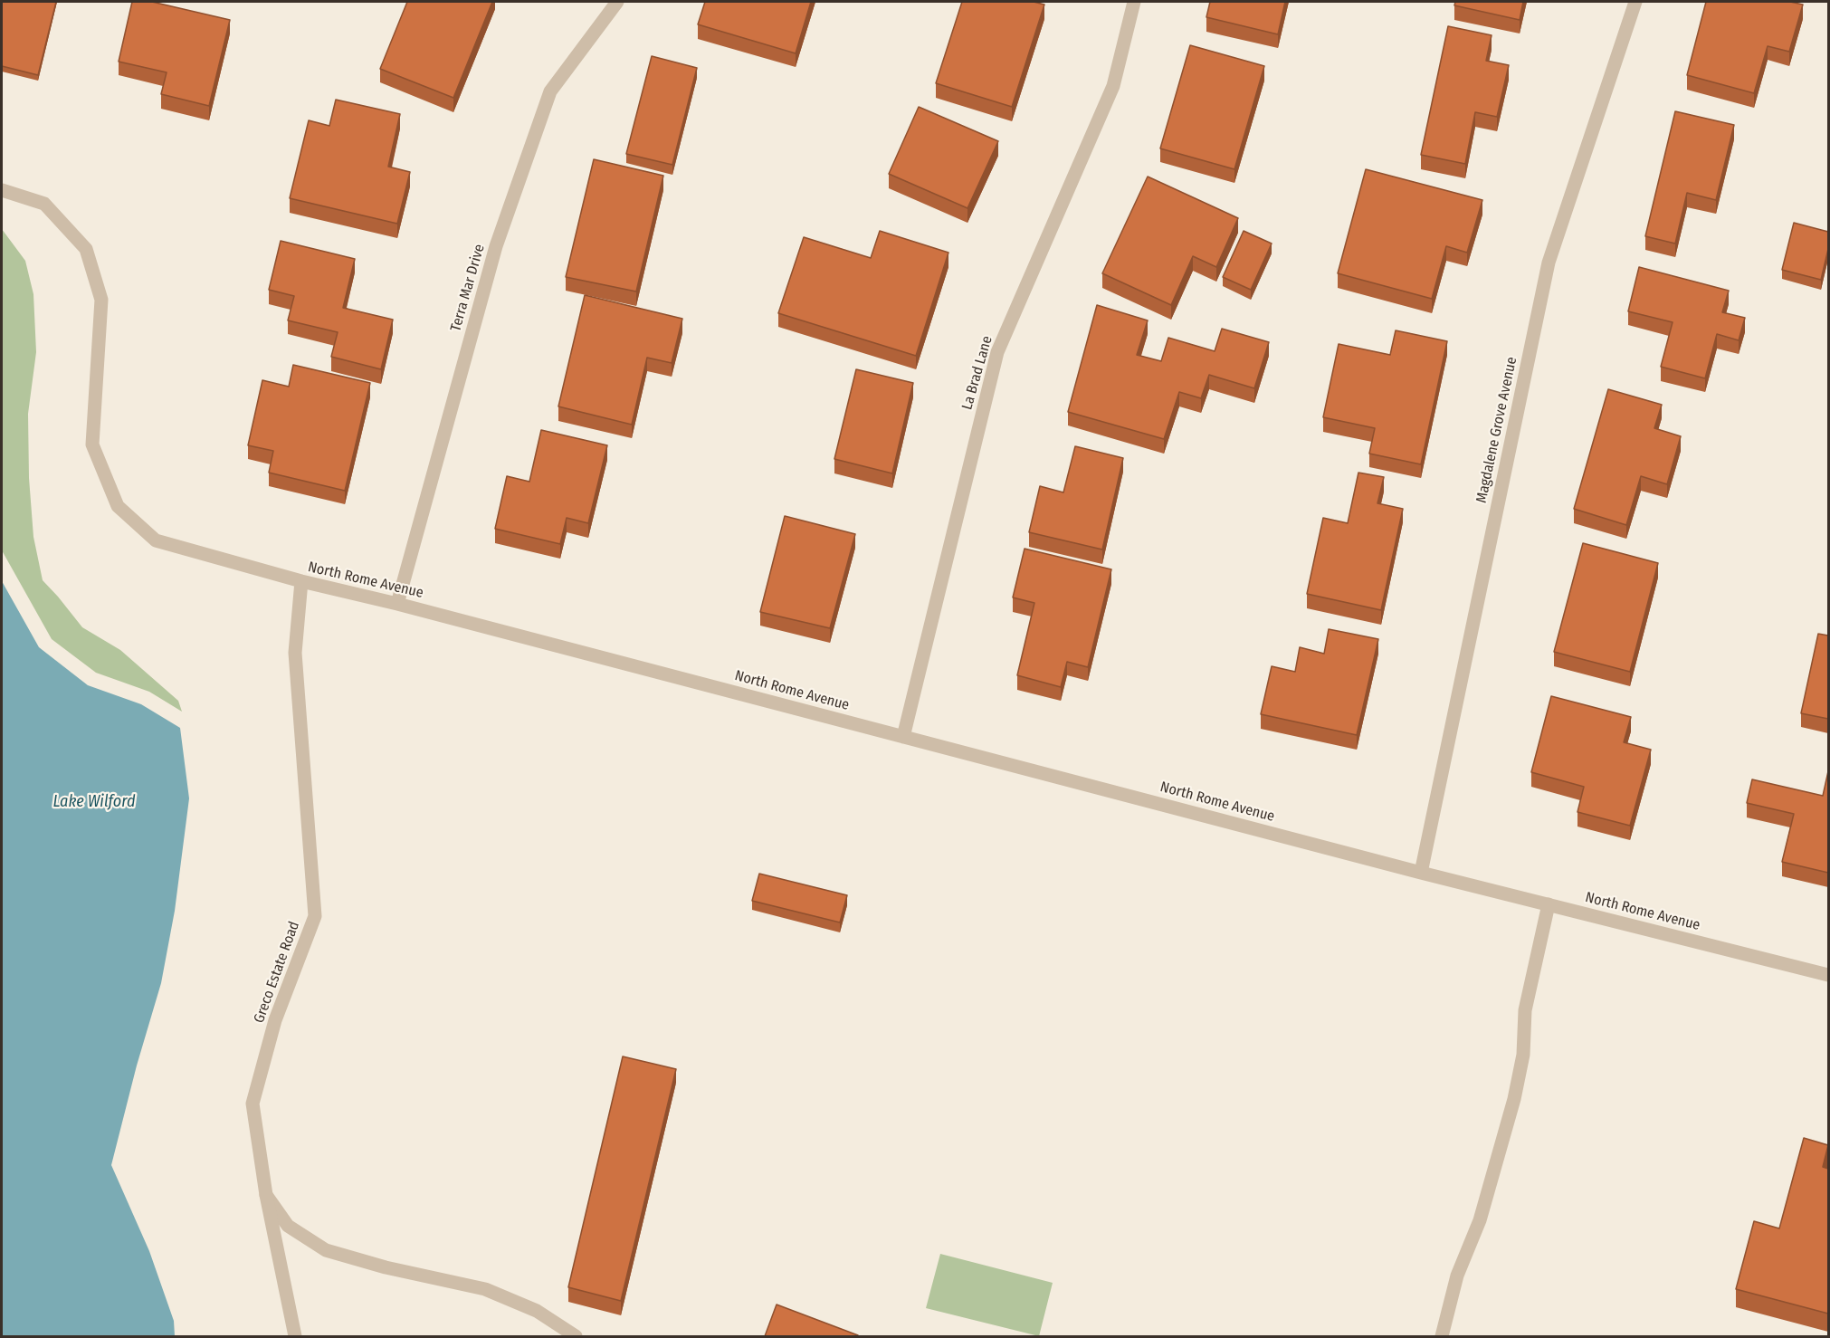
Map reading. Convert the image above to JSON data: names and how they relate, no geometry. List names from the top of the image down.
{
  "streets": {
    "street": [
      "Terra Mar Drive",
      "La Brad Lane",
      "Magdalene Grove Avenue",
      "North Rome Avenue",
      "Greco Estate Road"
    ]
  },
  "crossings": [
    ["Terra Mar Drive", "North Rome Avenue"],
    ["La Brad Lane", "North Rome Avenue"],
    ["Magdalene Grove Avenue", "North Rome Avenue"],
    ["North Rome Avenue", "Greco Estate Road"]
  ],
  "water": ["Lake Wilford"]
}
